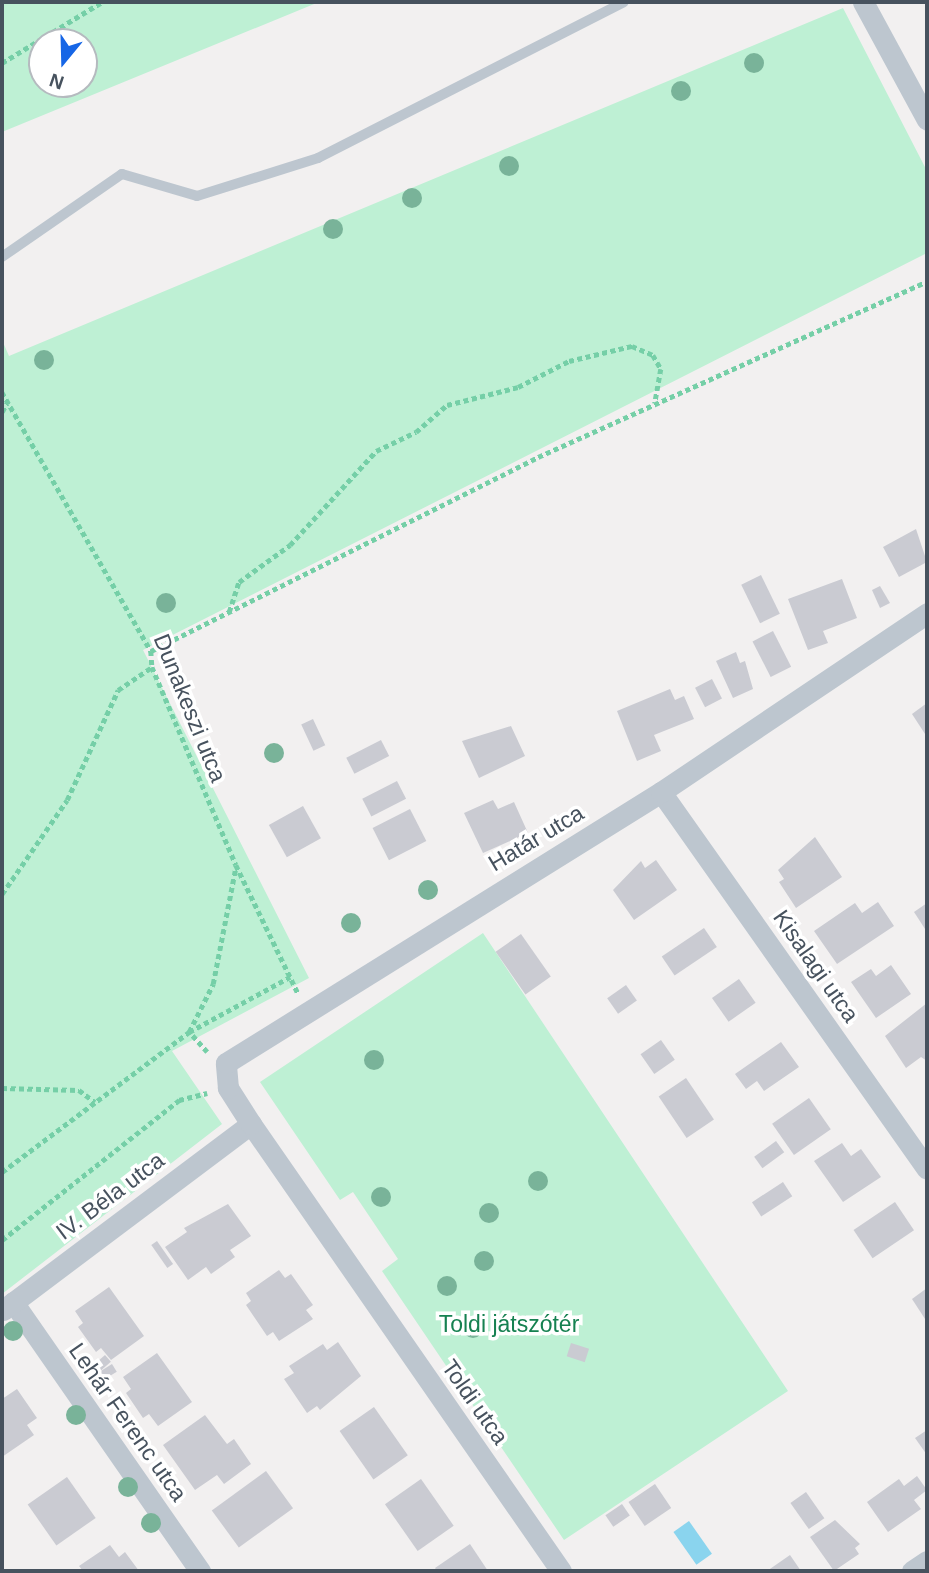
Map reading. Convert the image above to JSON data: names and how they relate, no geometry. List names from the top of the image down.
{
  "streets": {
    "street": [
      "Határ utca",
      "Kisalagi utca",
      "IV. Béla utca",
      "Toldi utca",
      "Lehár Ferenc utca"
    ],
    "path": ["Dunakeszi utca"]
  },
  "crossings": [
    ["Dunakeszi utca", "Határ utca"],
    ["Határ utca", "Kisalagi utca"],
    ["IV. Béla utca", "Toldi utca"],
    ["IV. Béla utca", "Lehár Ferenc utca"]
  ],
  "parks": ["Toldi játszótér"],
  "north": "bottom"
}
